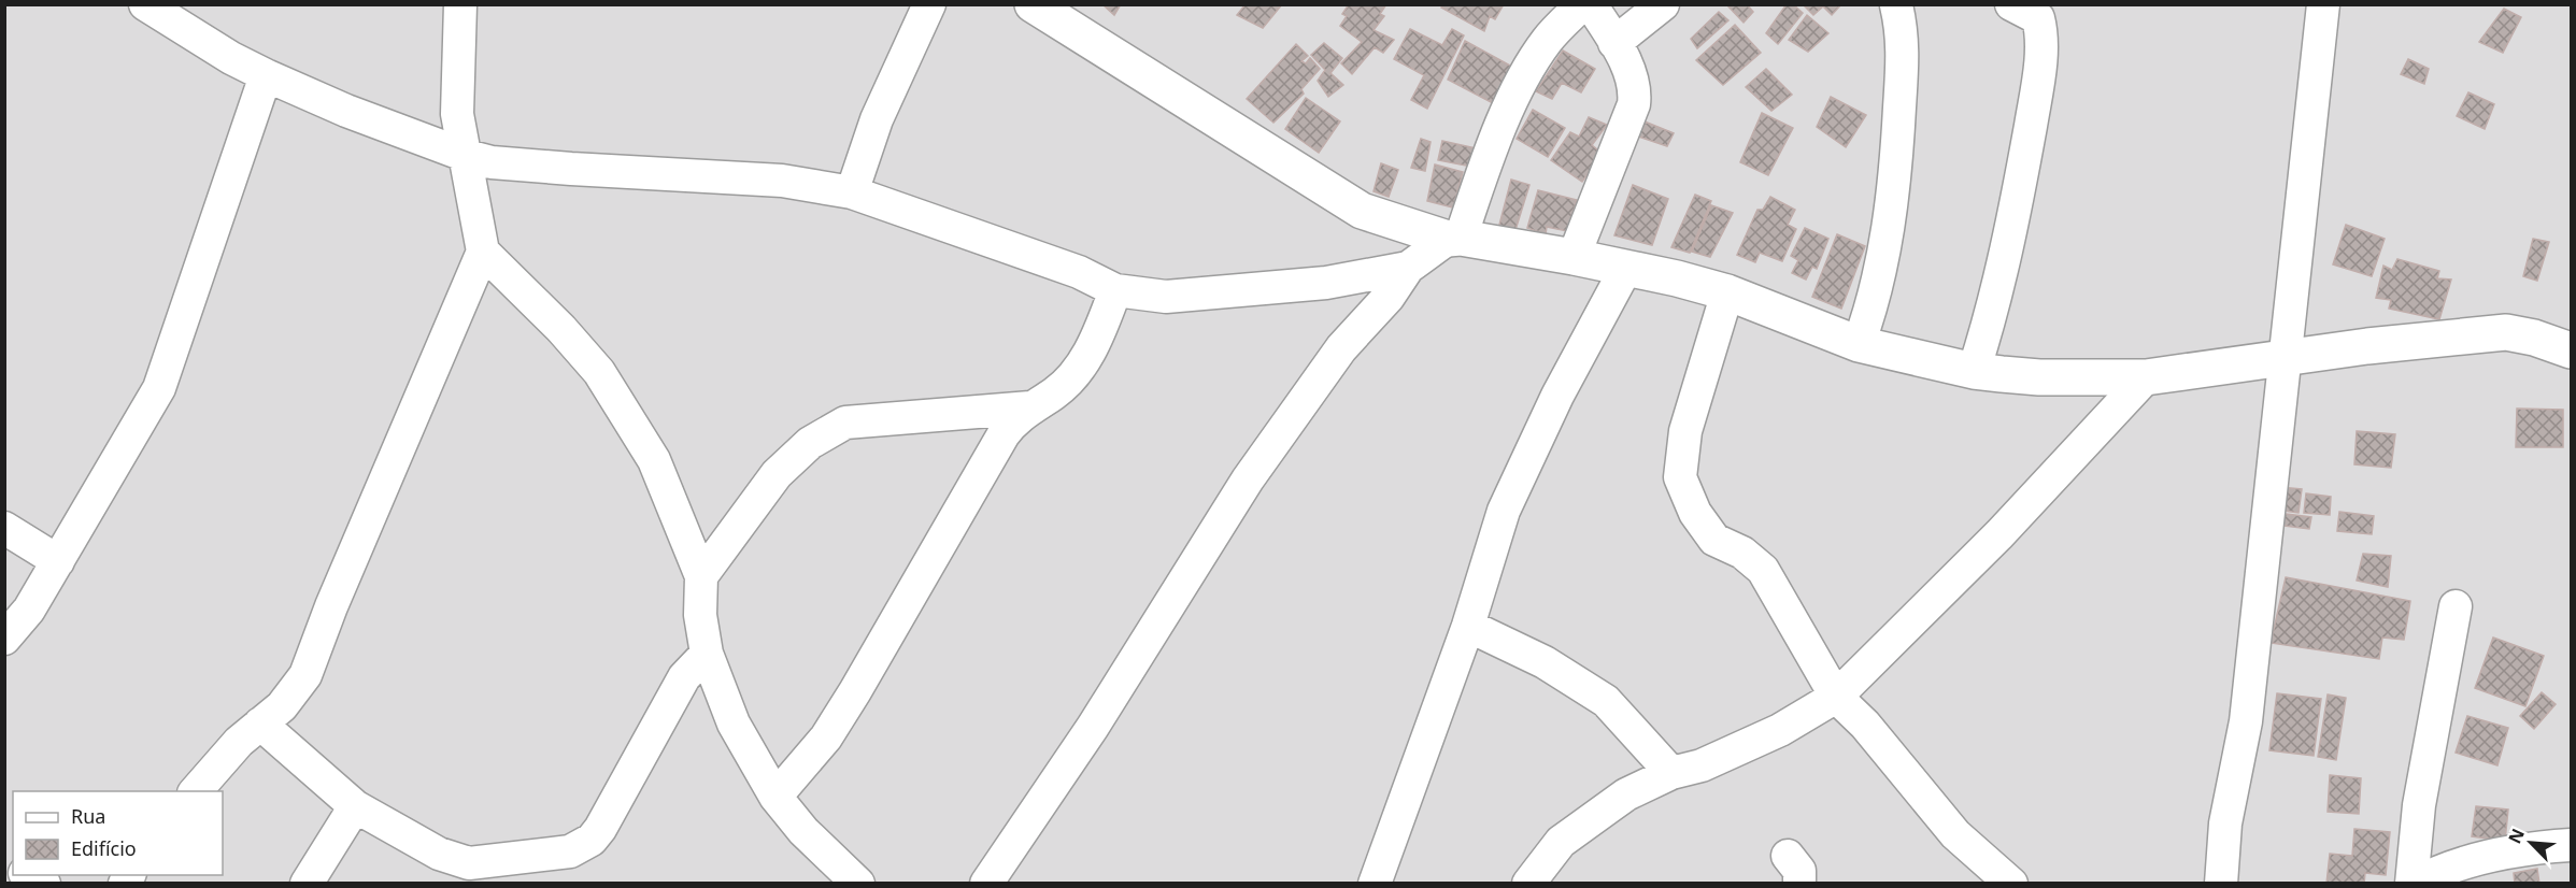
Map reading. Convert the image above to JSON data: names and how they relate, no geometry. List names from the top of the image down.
{
  "legend": ["Rua", "Edifício"],
  "north": "top left"
}
